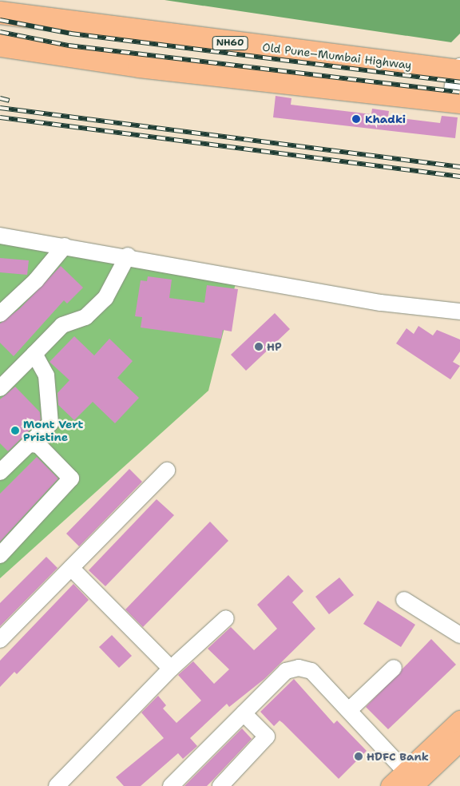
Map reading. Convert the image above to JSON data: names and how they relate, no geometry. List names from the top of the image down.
{
  "streets": {
    "highway": ["NH60", "Old Pune–Mumbai Highway"]
  },
  "places": [
    "Khadki",
    "HP",
    "Mont Vert Pristine",
    "HDFC Bank"
  ]
}
